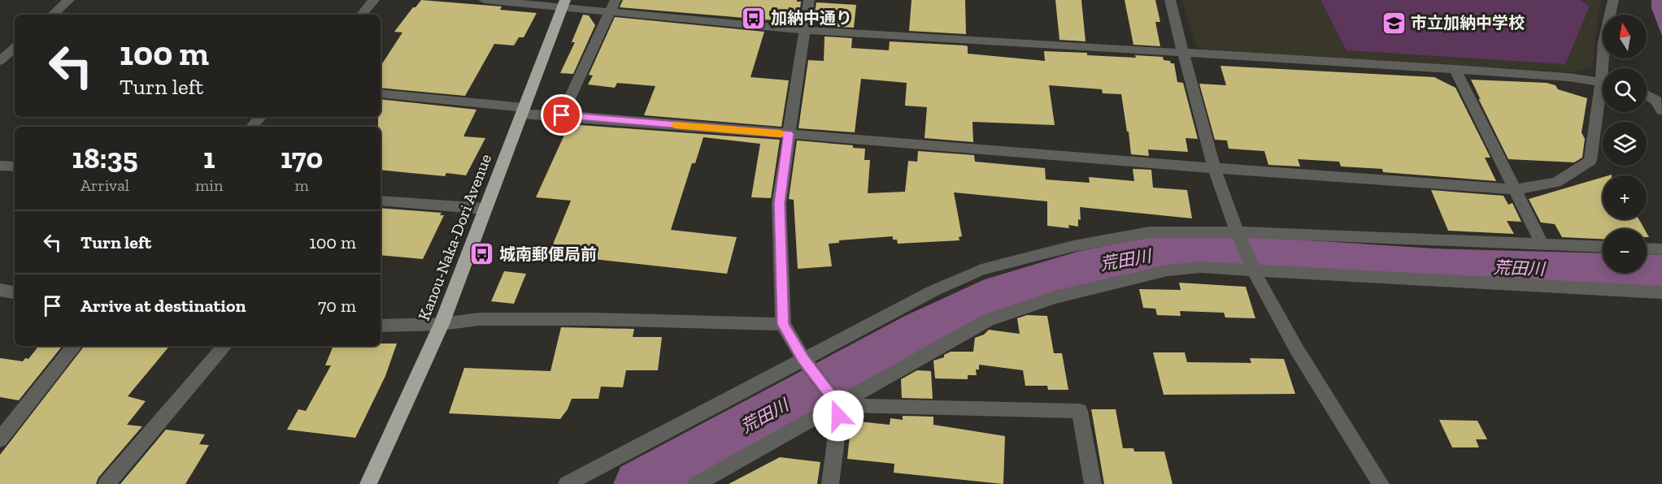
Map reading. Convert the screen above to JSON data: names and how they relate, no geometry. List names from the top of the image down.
{
  "streets": {
    "highway": ["Kanou-Naka-Dori Avenue"]
  },
  "water": ["荒田川"],
  "places": {
    "bus stop": ["加納中通り", "城南郵便局前"],
    "school or university": ["市立加納中学校"]
  },
  "north": "top",
  "page": {
    "map_buttons": ["+", "−"],
    "turn": ["100 m", "Turn left"],
    "eta": [
      "18:35",
      "Arrival",
      "1",
      "min",
      "170",
      "m"
    ],
    "list": [
      {
        "name": "Turn left",
        "value": "100 m"
      },
      {
        "name": "Arrive at destination",
        "value": "70 m"
      }
    ]
  }
}
